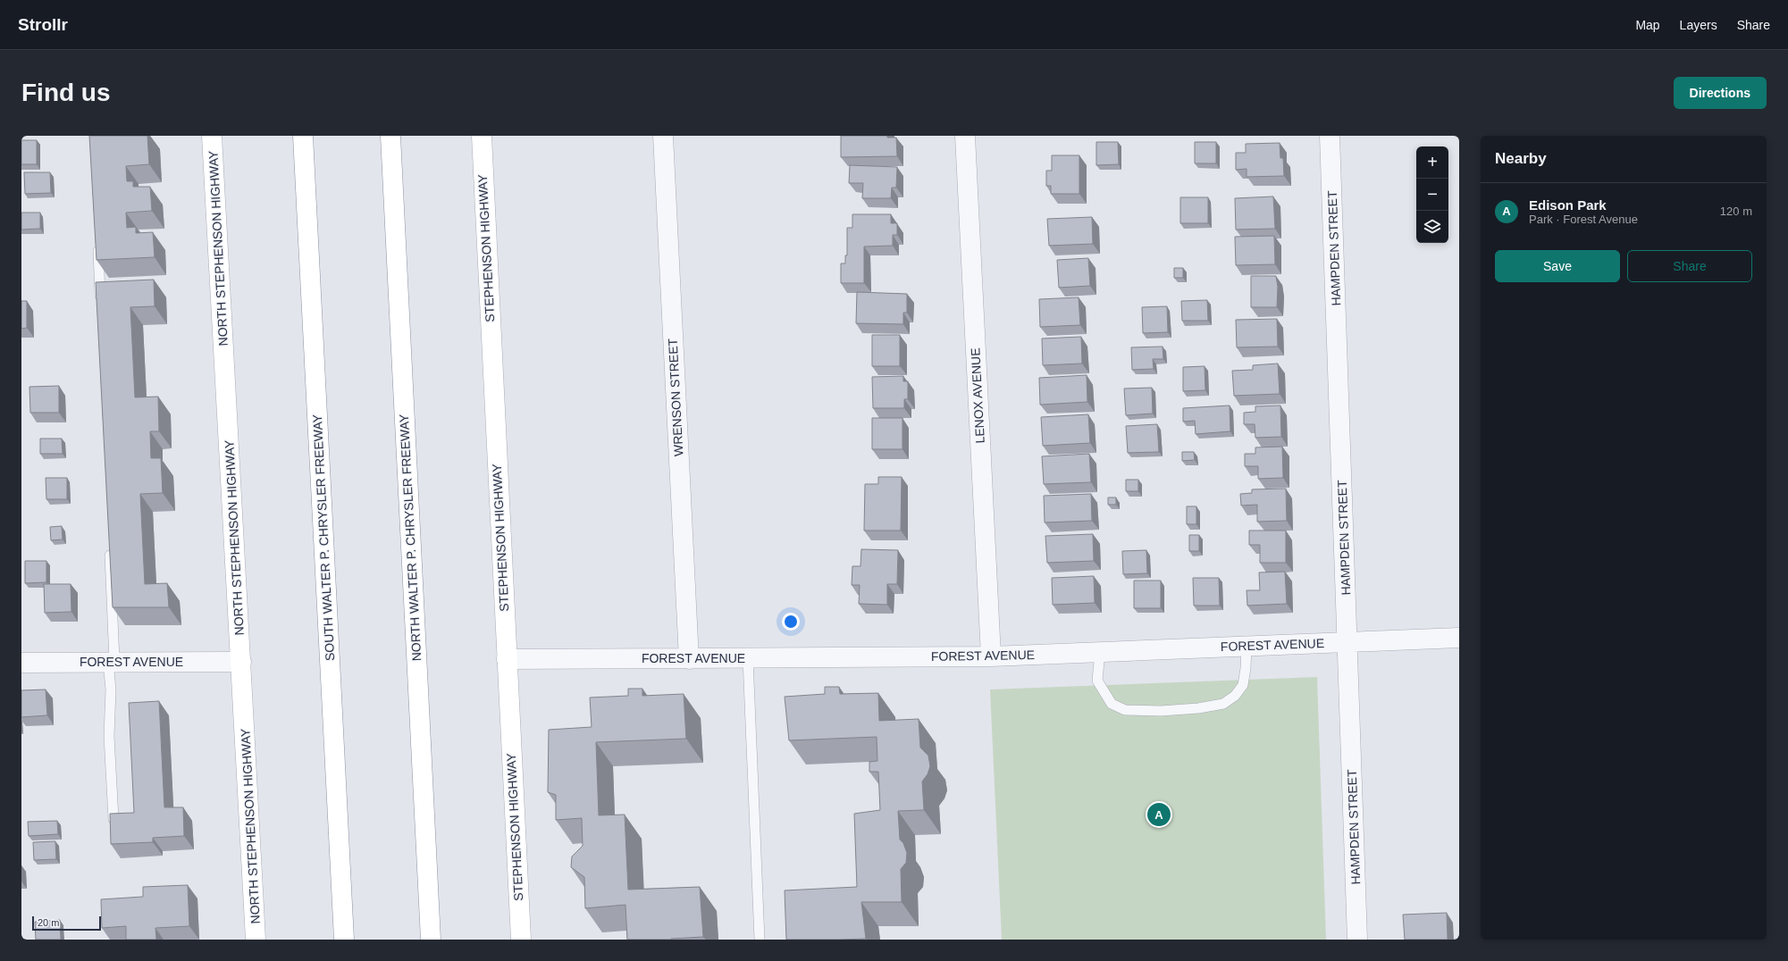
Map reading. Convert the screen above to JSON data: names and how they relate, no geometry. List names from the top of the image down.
{
  "streets": {
    "main road": [
      "NORTH STEPHENSON HIGHWAY",
      "STEPHENSON HIGHWAY",
      "SOUTH WALTER P. CHRYSLER FREEWAY",
      "NORTH WALTER P. CHRYSLER FREEWAY"
    ],
    "street": [
      "HAMPDEN STREET",
      "LENOX AVENUE",
      "WRENSON STREET",
      "FOREST AVENUE"
    ]
  },
  "crossings": [
    ["NORTH STEPHENSON HIGHWAY", "FOREST AVENUE"],
    ["STEPHENSON HIGHWAY", "FOREST AVENUE"],
    ["HAMPDEN STREET", "FOREST AVENUE"],
    ["LENOX AVENUE", "FOREST AVENUE"],
    ["WRENSON STREET", "FOREST AVENUE"]
  ],
  "scale_bar": "20 m",
  "page": {
    "header": "Strollr",
    "nav": ["Map", "Layers", "Share"],
    "buttons": [
      "Directions",
      ["Save", "Share"]
    ],
    "title": "Find us",
    "heading": "Nearby",
    "map_buttons": ["+", "−"],
    "list": [
      {
        "mark": "A",
        "name": "Edison Park",
        "note": "Park · Forest Avenue",
        "value": "120 m"
      }
    ],
    "pins": "A",
    "scale": "20 m"
  }
}
